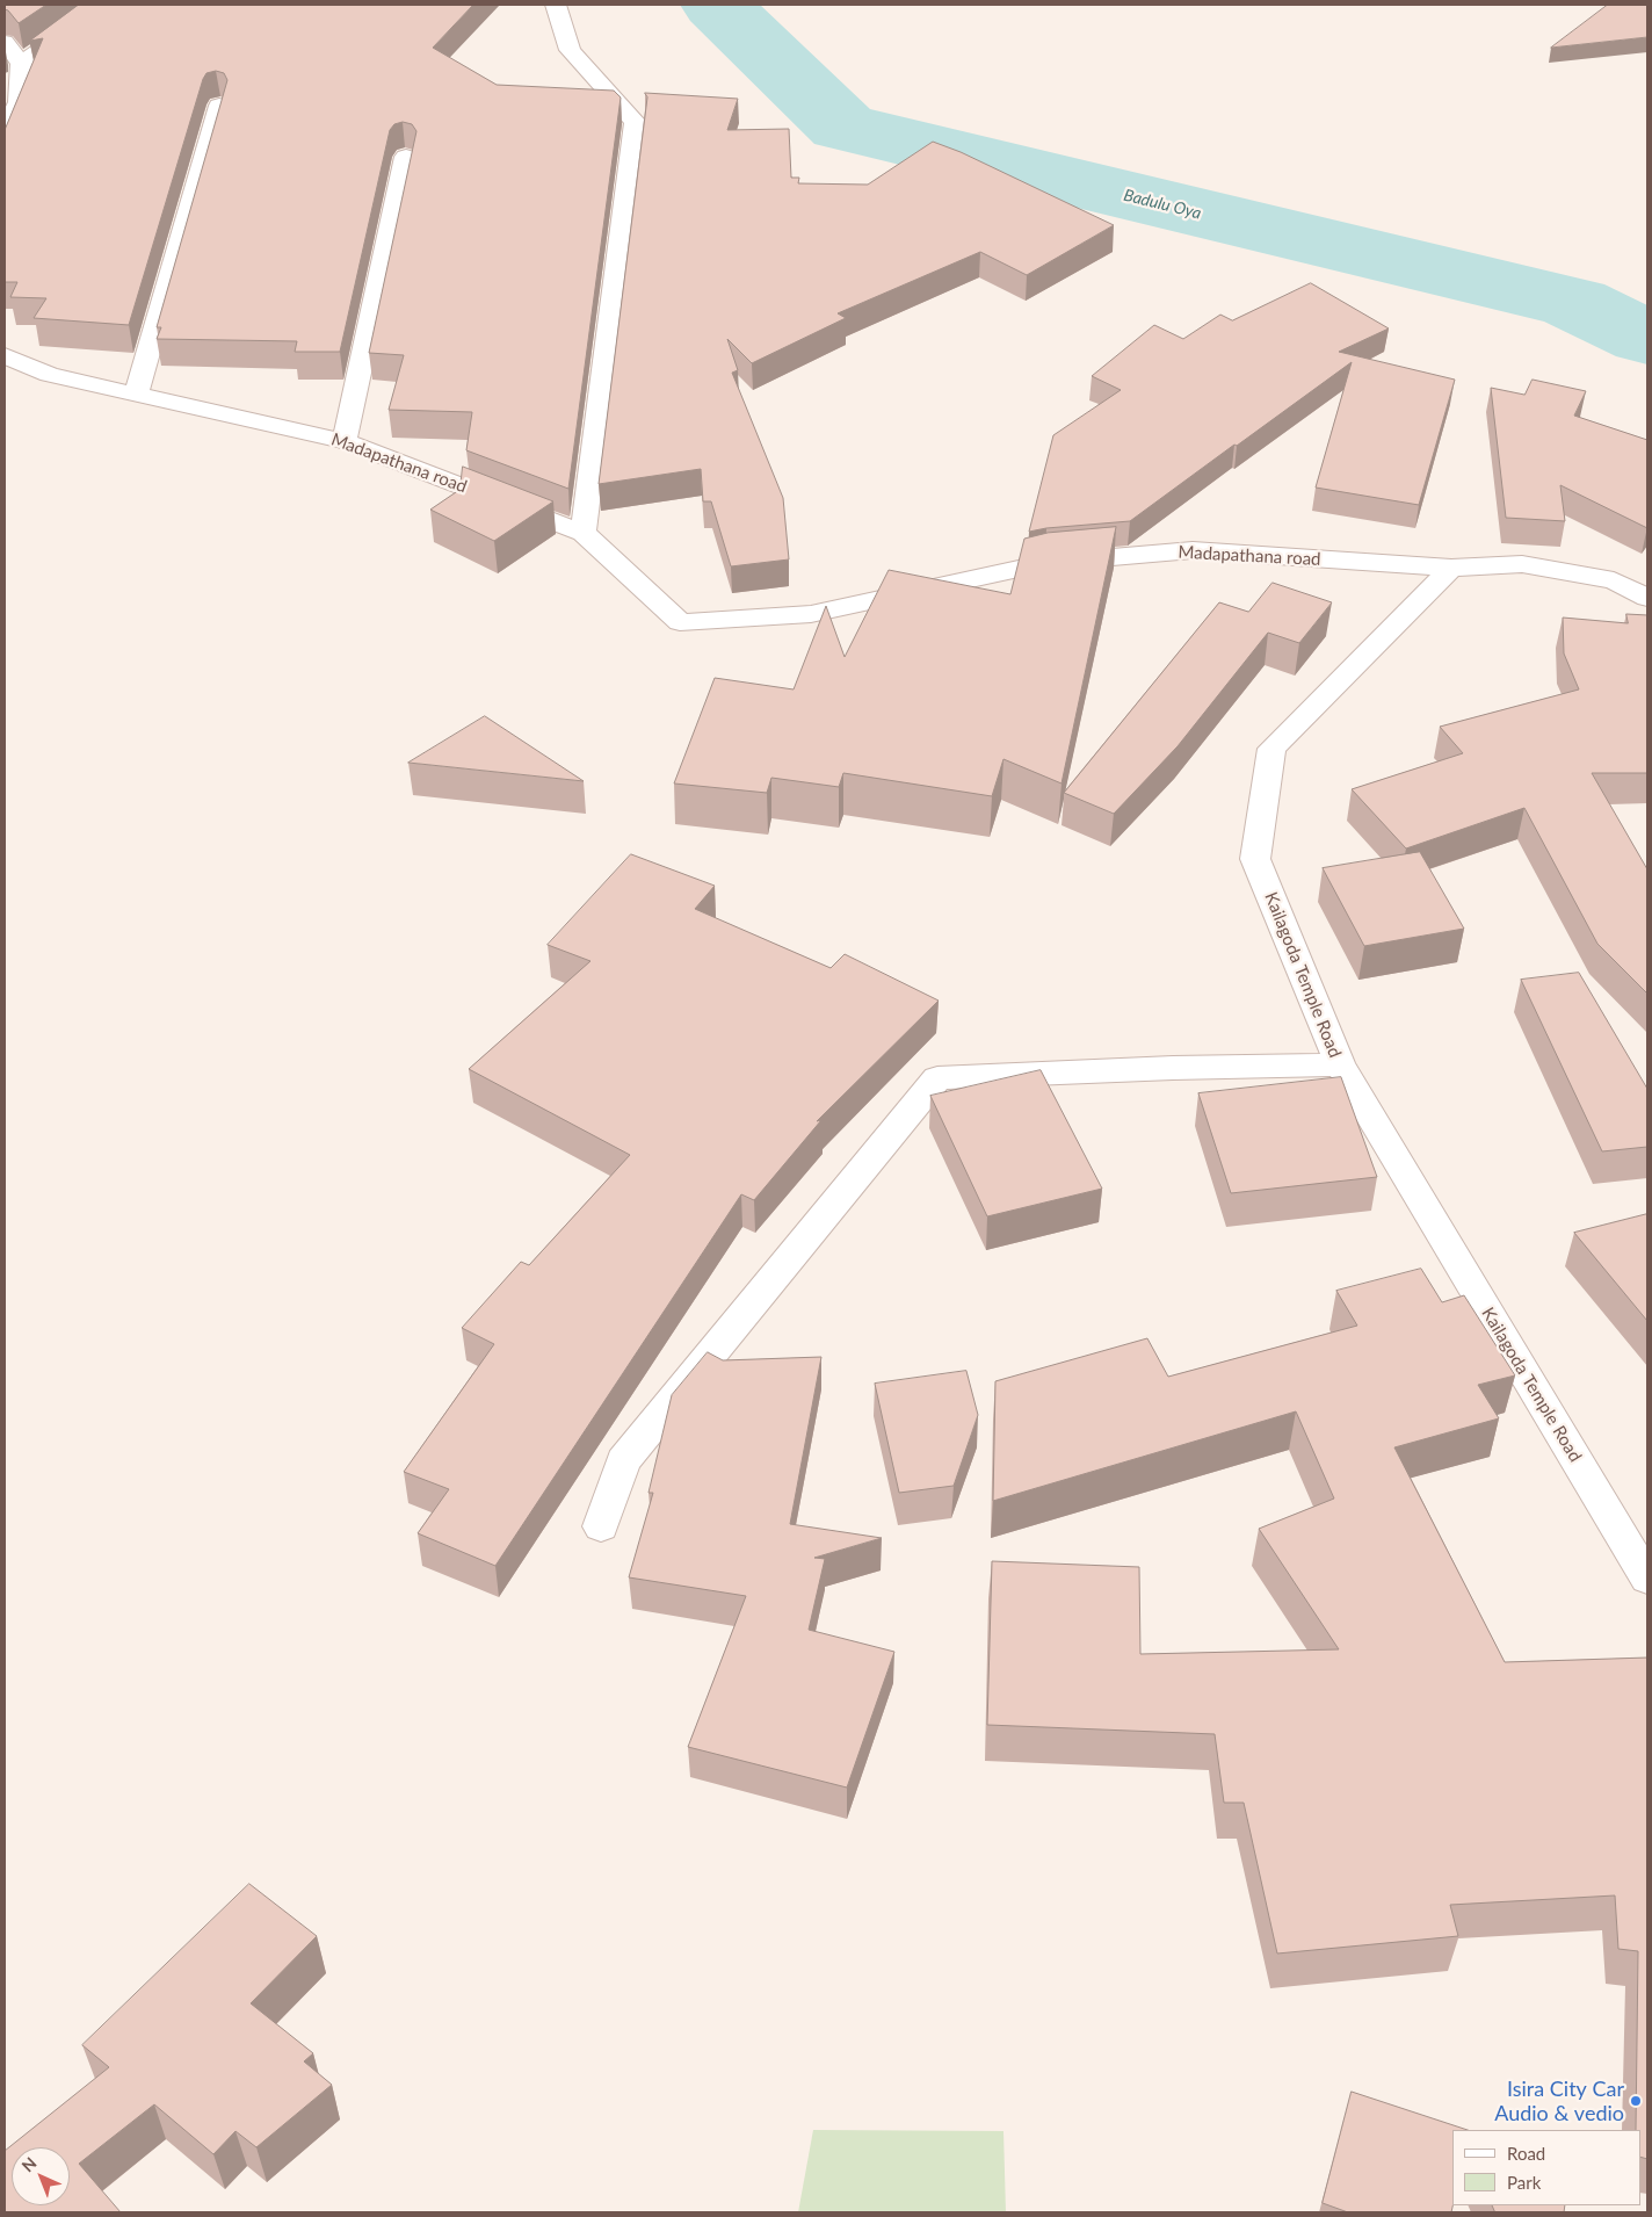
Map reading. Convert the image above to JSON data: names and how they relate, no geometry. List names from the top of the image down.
{
  "streets": {
    "street": ["Madapathana road", "Kailagoda Temple Road"]
  },
  "crossings": [
    ["Madapathana road", "Kailagoda Temple Road"]
  ],
  "water": ["Badulu Oya"],
  "places": ["Isira City Car Audio & vedio"],
  "legend": ["Road", "Park"],
  "north": "top left"
}
